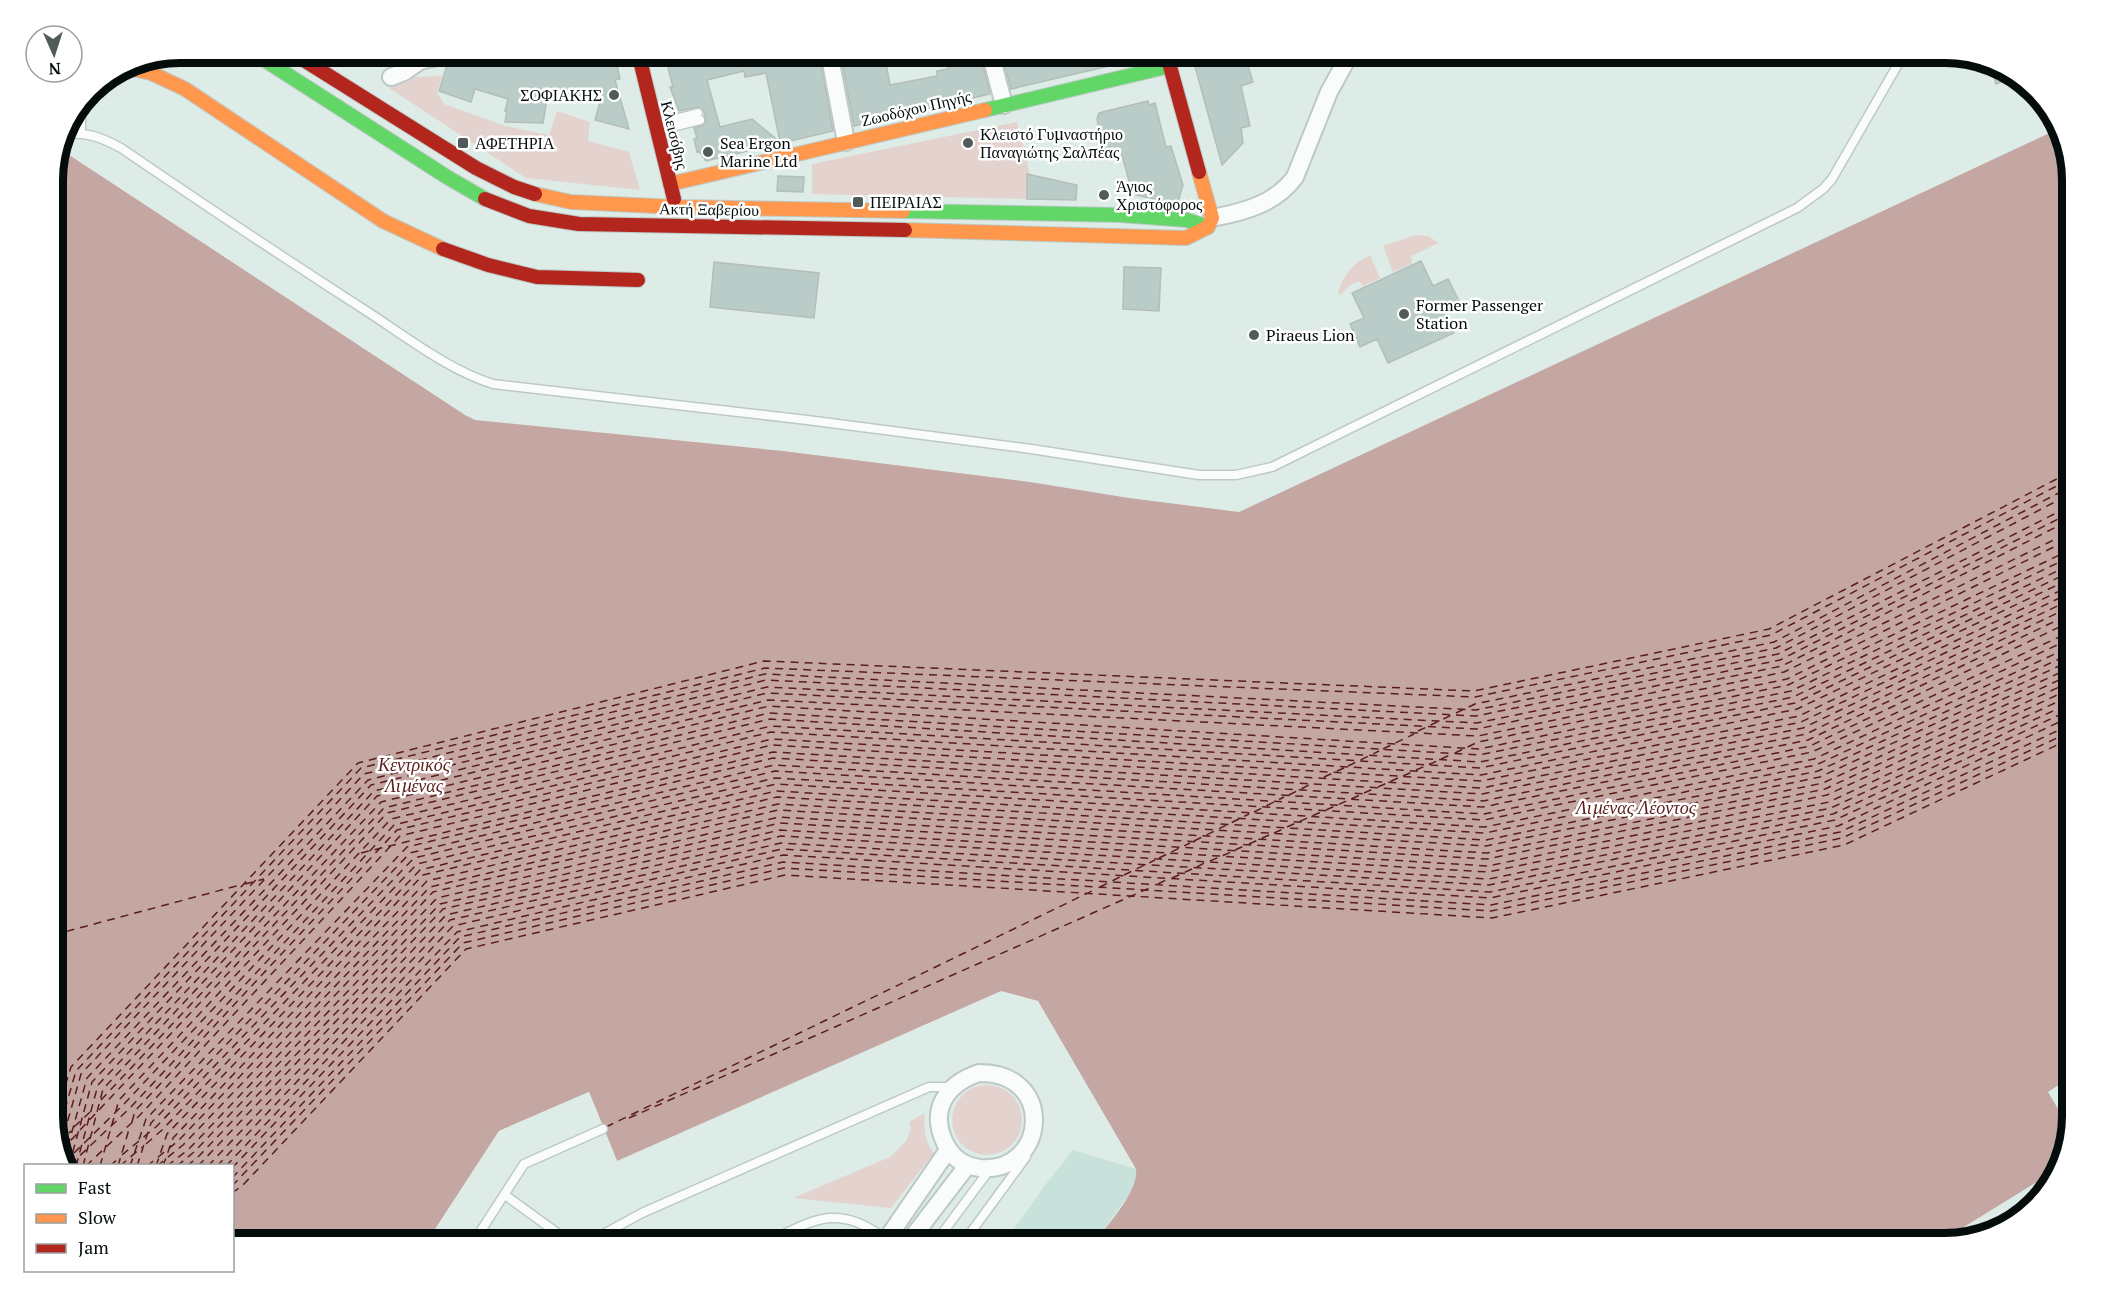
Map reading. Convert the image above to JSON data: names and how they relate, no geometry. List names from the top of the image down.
{
  "streets": {
    "main road": ["Ζωοδόχου Πηγής", "Κλεισόβης", "Ακτή Ξαβερίου"]
  },
  "crossings": [
    ["Ζωοδόχου Πηγής", "Κλεισόβης"],
    ["Κλεισόβης", "Ακτή Ξαβερίου"]
  ],
  "water": ["Κεντρικός Λιμένας", "Λιμένας Λέοντος"],
  "places": {
    "other": [
      "ΣΟΦΙΑΚΗΣ",
      "Κλειστό Γυμναστήριο Παναγιώτης Σαλπέας",
      "Sea Ergon Marine Ltd",
      "Άγιος Χριστόφορος",
      "Former Passenger Station",
      "Piraeus Lion"
    ],
    "transit": ["ΑΦΕΤΗΡΙΑ", "ΠΕΙΡΑΙΑΣ"]
  },
  "legend": ["Fast", "Slow", "Jam"],
  "north": "bottom"
}
